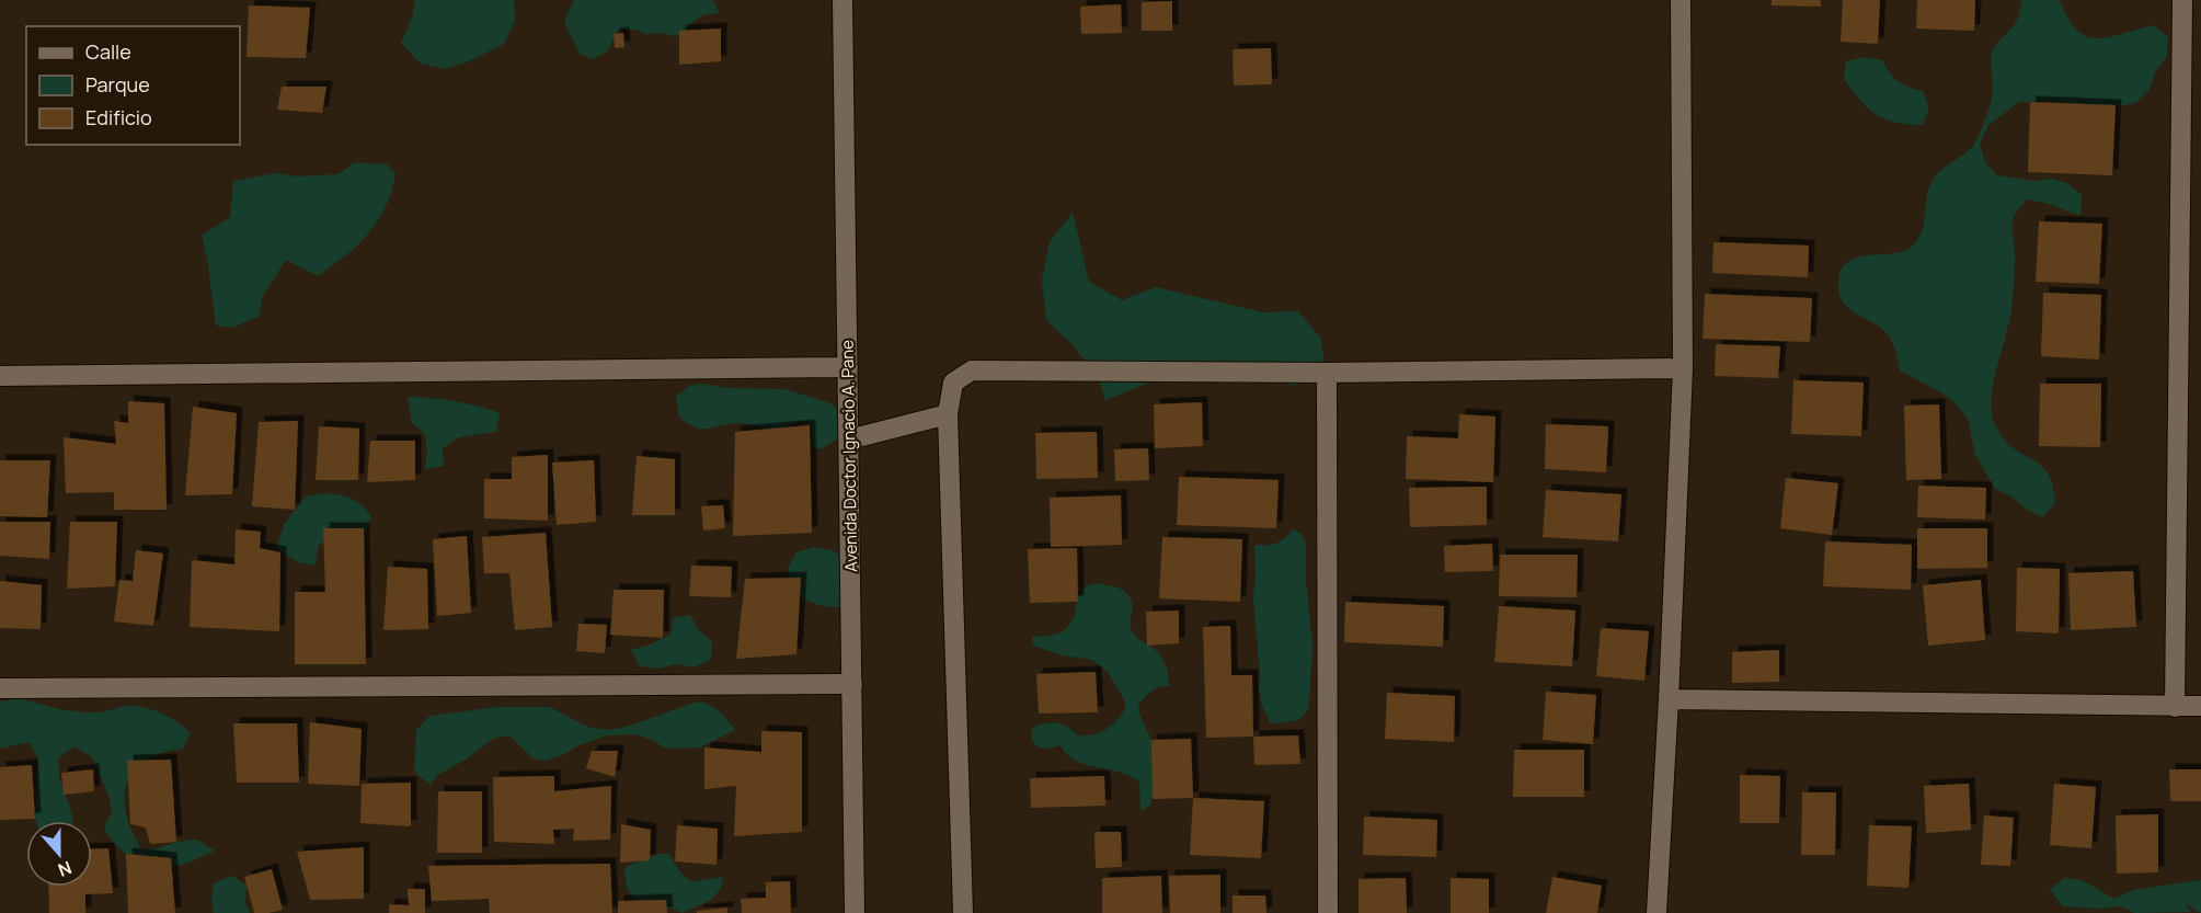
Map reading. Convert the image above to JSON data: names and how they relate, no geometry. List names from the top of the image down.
{
  "streets": {
    "street": ["Avenida Doctor Ignacio A. Pane"]
  },
  "legend": ["Calle", "Parque", "Edificio"],
  "north": "bottom"
}
